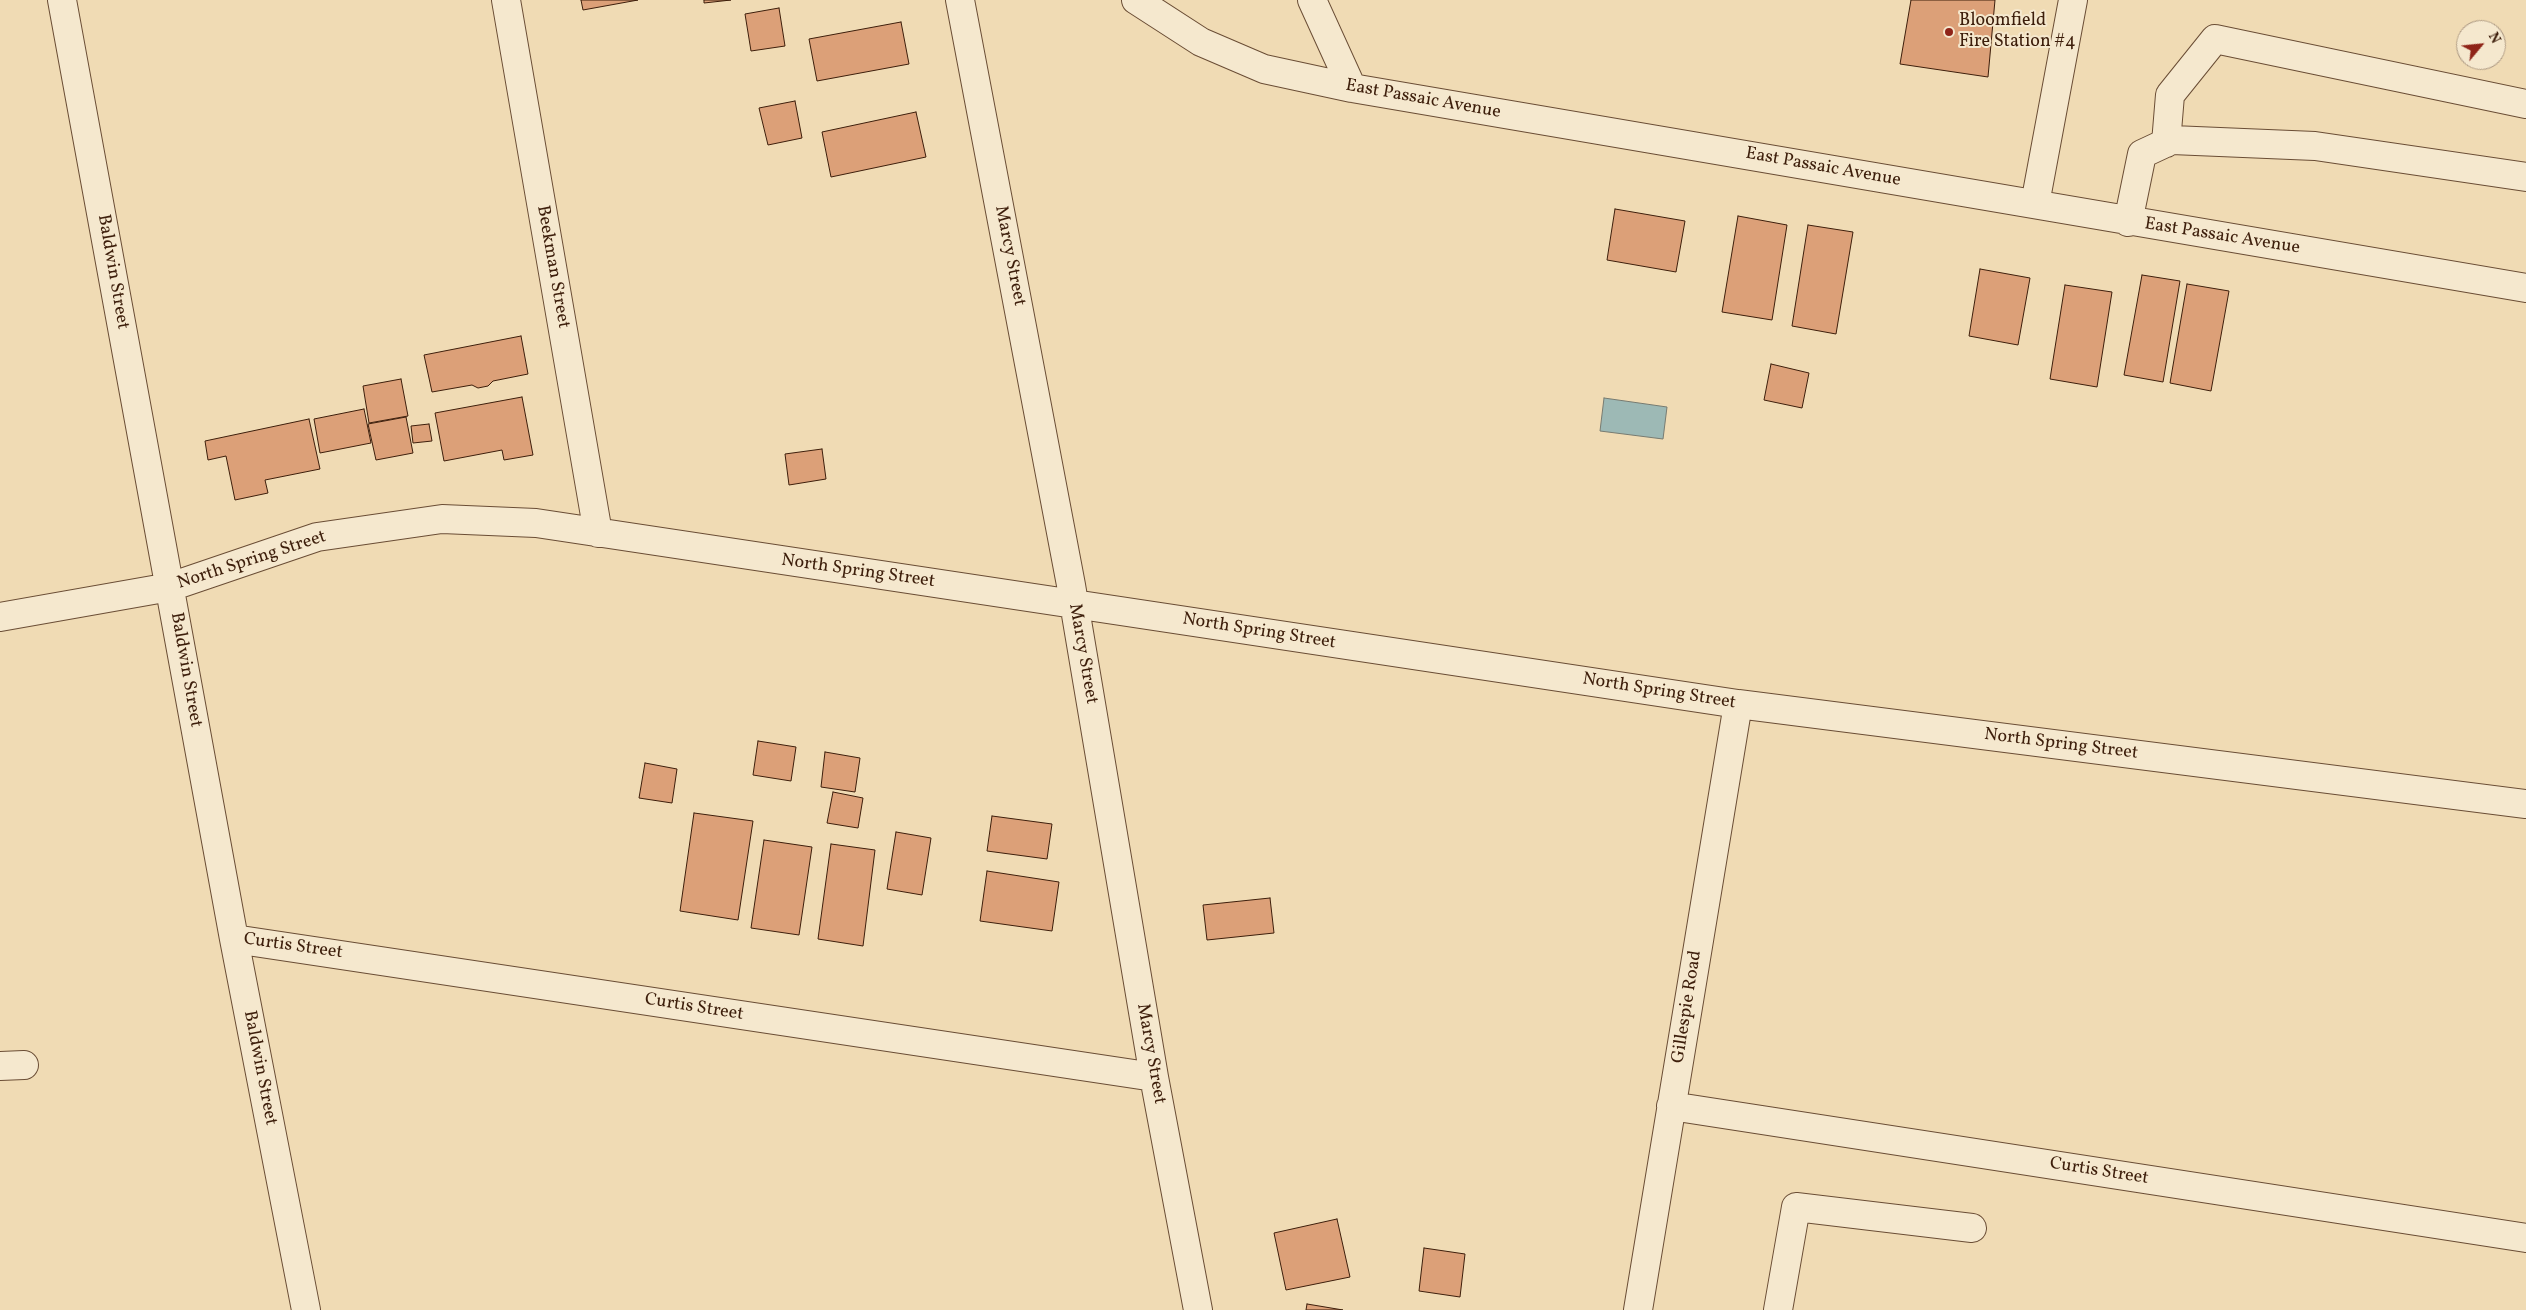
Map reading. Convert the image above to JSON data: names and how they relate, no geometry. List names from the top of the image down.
{
  "streets": {
    "street": [
      "East Passaic Avenue",
      "Marcy Street",
      "Beekman Street",
      "Baldwin Street",
      "North Spring Street",
      "Curtis Street",
      "Gillespie Road"
    ]
  },
  "crossings": [
    ["Marcy Street", "North Spring Street"],
    ["Marcy Street", "Curtis Street"],
    ["Beekman Street", "North Spring Street"],
    ["Baldwin Street", "North Spring Street"],
    ["Baldwin Street", "Curtis Street"],
    ["North Spring Street", "Gillespie Road"],
    ["Curtis Street", "Gillespie Road"]
  ],
  "places": ["Bloomfield Fire Station #4"],
  "north": "top right"
}
